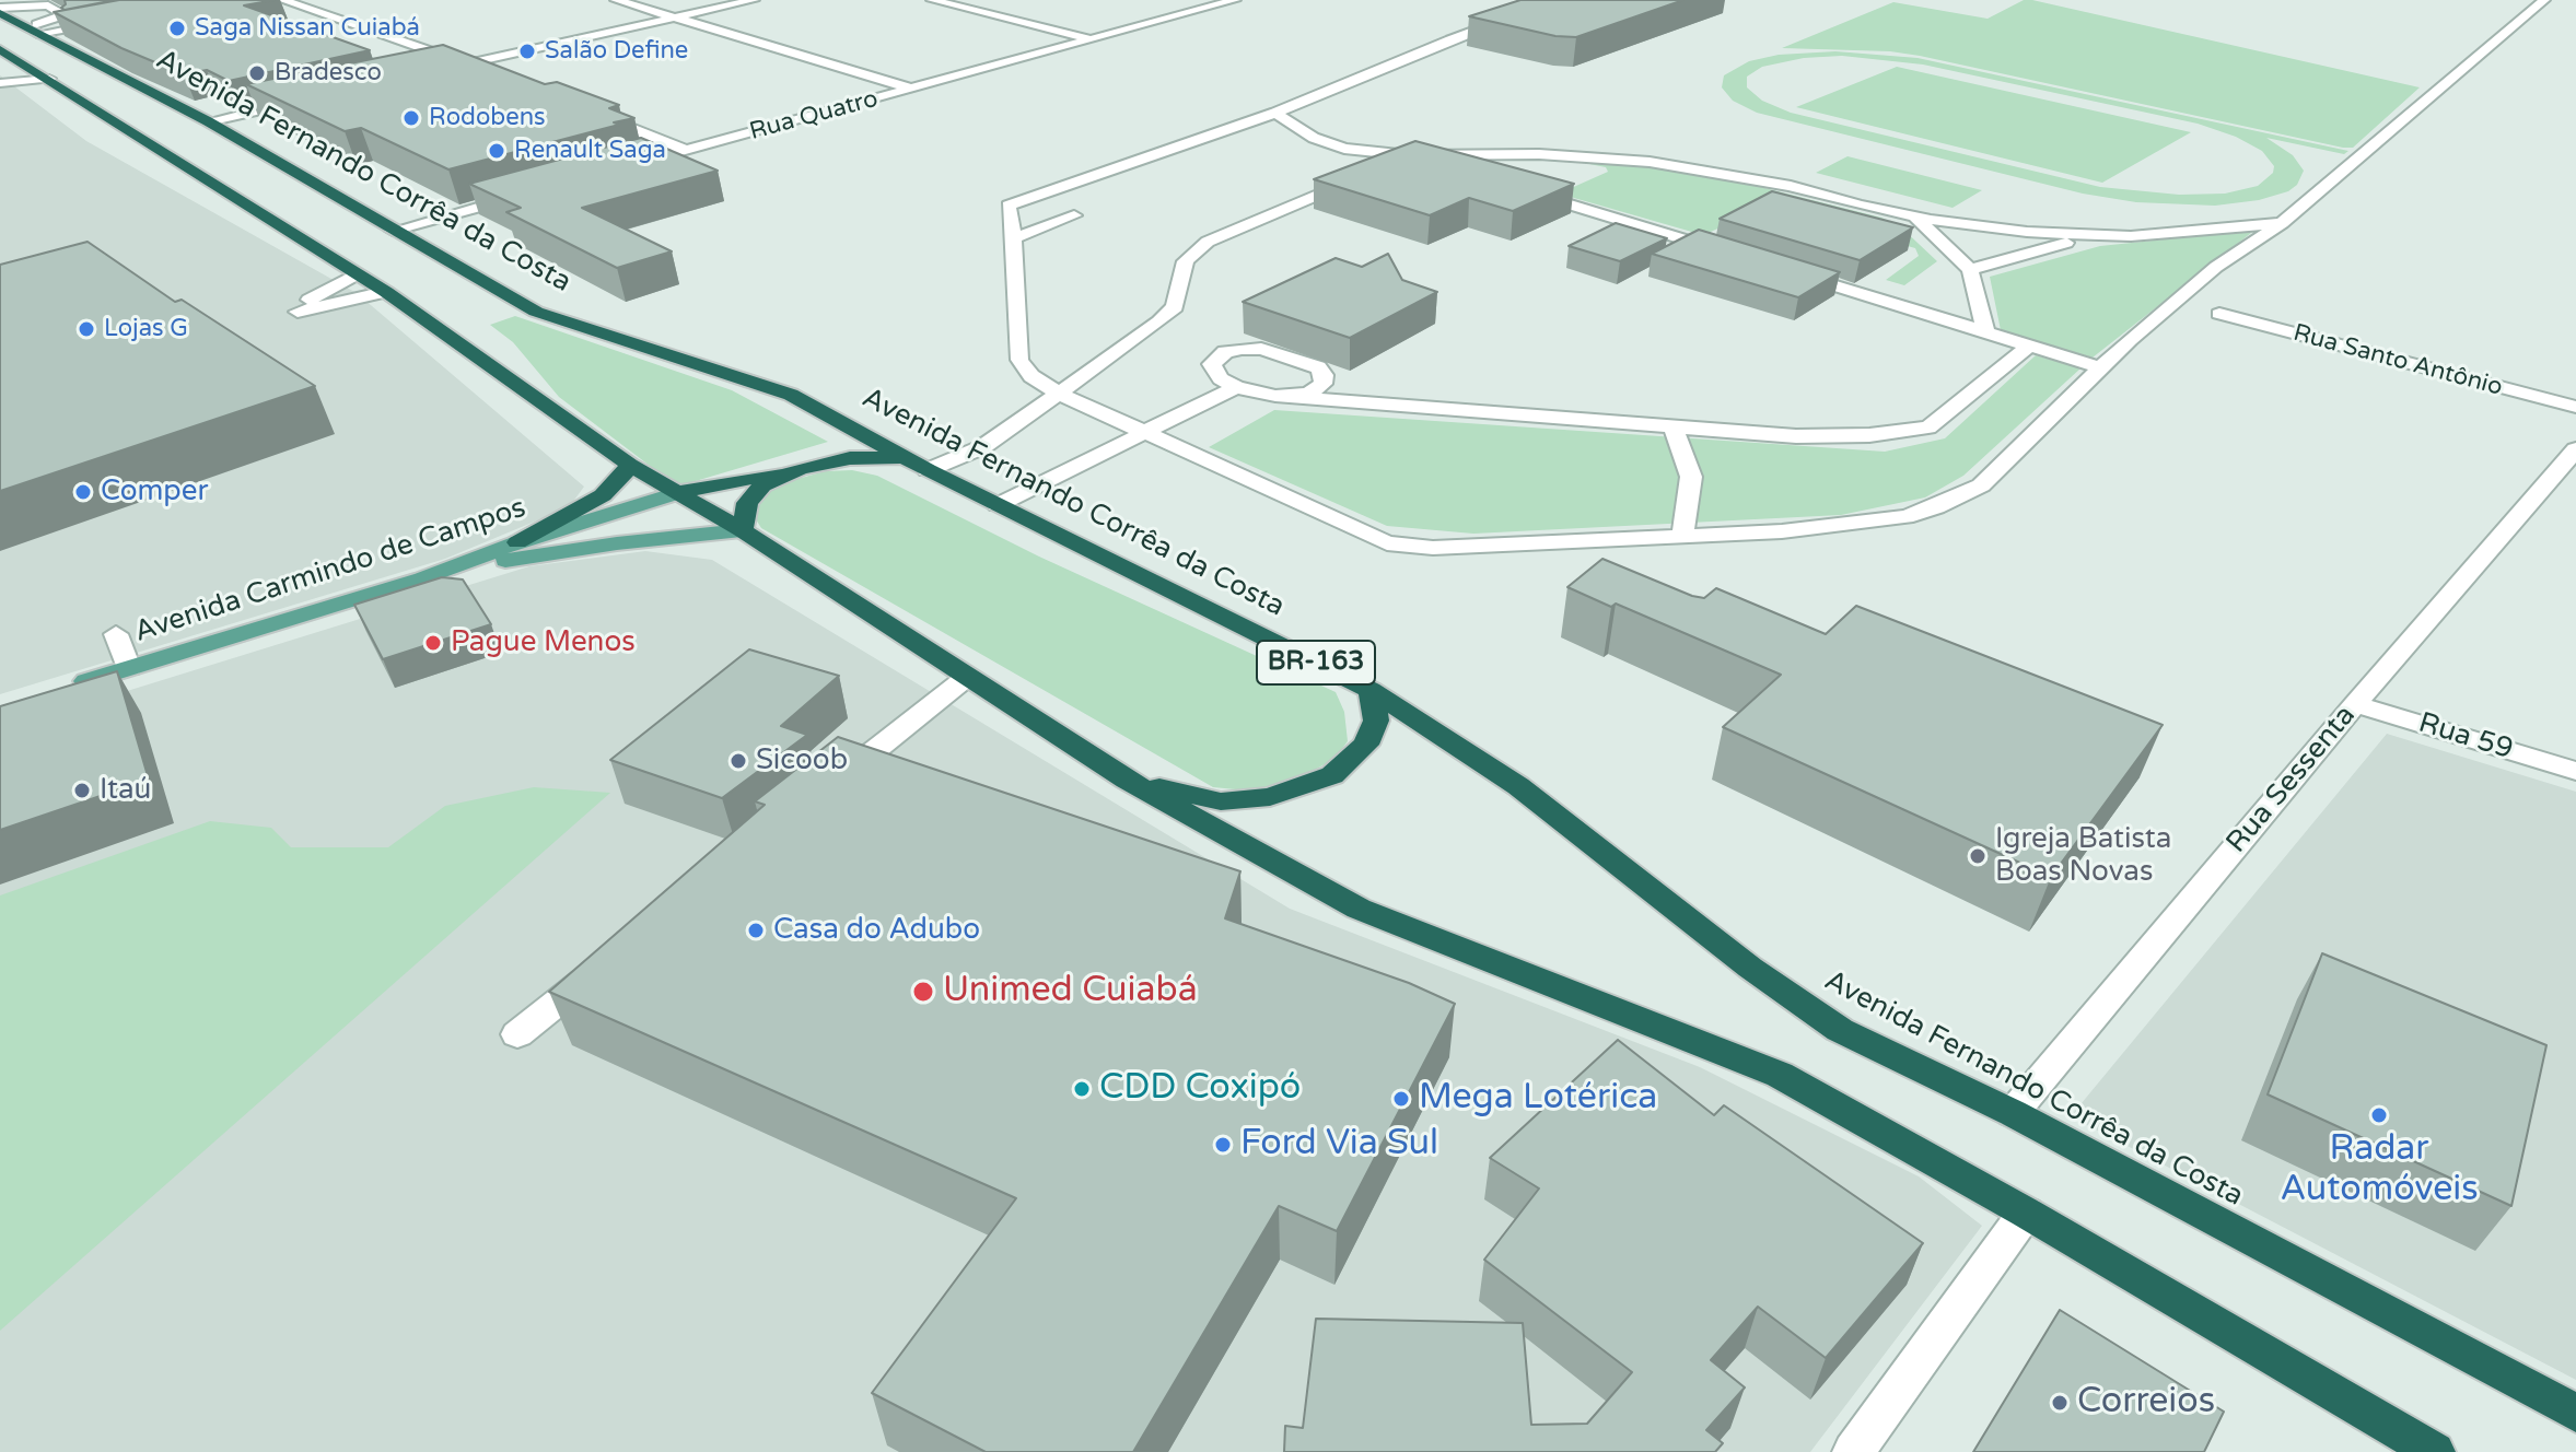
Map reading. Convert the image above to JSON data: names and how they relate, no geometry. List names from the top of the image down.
{
  "streets": {
    "highway": ["Avenida Fernando Corrêa da Costa", "BR-163"],
    "main road": ["Avenida Carmindo de Campos"],
    "street": [
      "Rua Quatro",
      "Rua Santo Antônio",
      "Rua 59",
      "Rua Sessenta"
    ]
  },
  "crossings": [
    ["Avenida Fernando Corrêa da Costa", "Rua Sessenta"],
    ["Rua 59", "Rua Sessenta"]
  ],
  "places": [
    "Saga Nissan Cuiabá",
    "Salão Define",
    "Bradesco",
    "Rodobens",
    "Renault Saga",
    "Lojas G",
    "Comper",
    "Pague Menos",
    "Sicoob",
    "Itaú",
    "Igreja Batista Boas Novas",
    "Casa do Adubo",
    "Unimed Cuiabá",
    "CDD Coxipó",
    "Mega Lotérica",
    "Radar Automóveis",
    "Ford Via Sul",
    "Correios"
  ]
}
